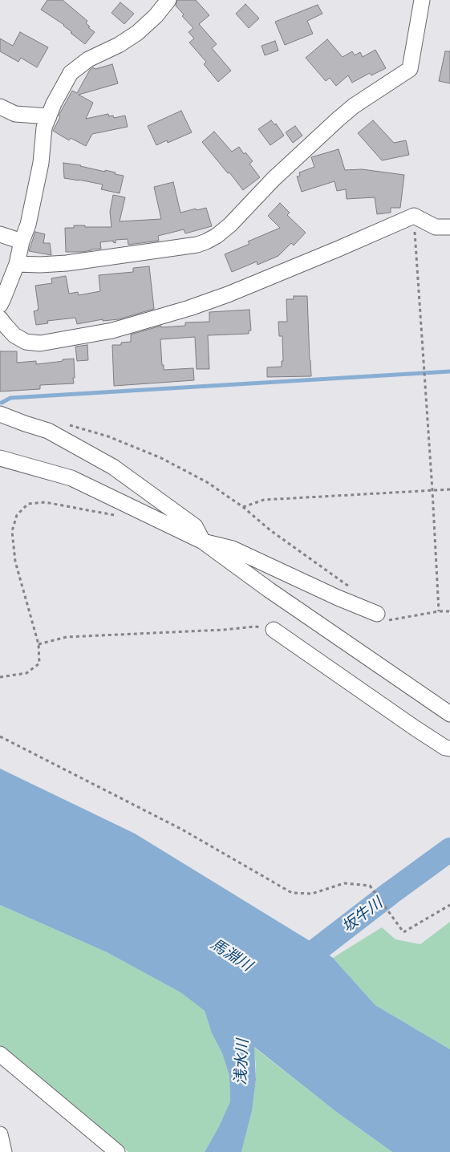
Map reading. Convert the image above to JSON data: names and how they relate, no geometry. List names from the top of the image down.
{
  "water": ["坂牛川", "馬淵川", "浅水川"]
}
